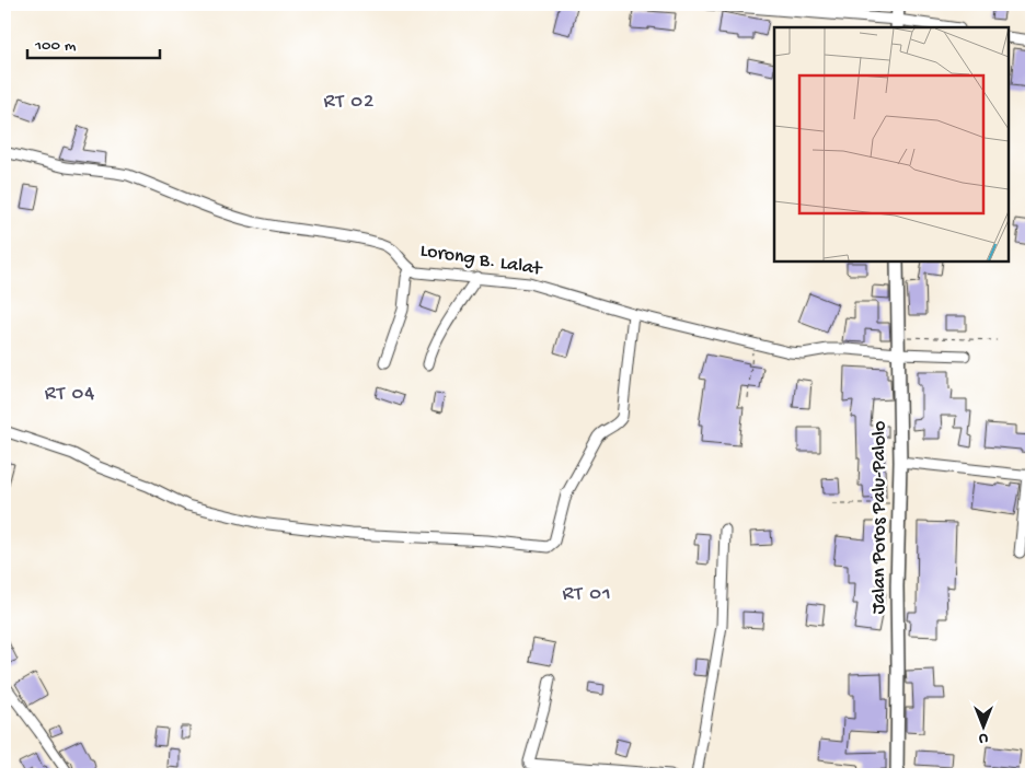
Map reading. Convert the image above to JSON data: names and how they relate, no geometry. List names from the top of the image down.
{
  "streets": {
    "main road": ["Jalan Poros Palu-Palolo"],
    "street": ["Lorong B. Lalat"]
  },
  "crossings": [
    ["Lorong B. Lalat", "Jalan Poros Palu-Palolo"]
  ],
  "districts": ["RT 02", "RT 04", "RT 01"],
  "scale_bar": "100 m",
  "north": "bottom"
}
